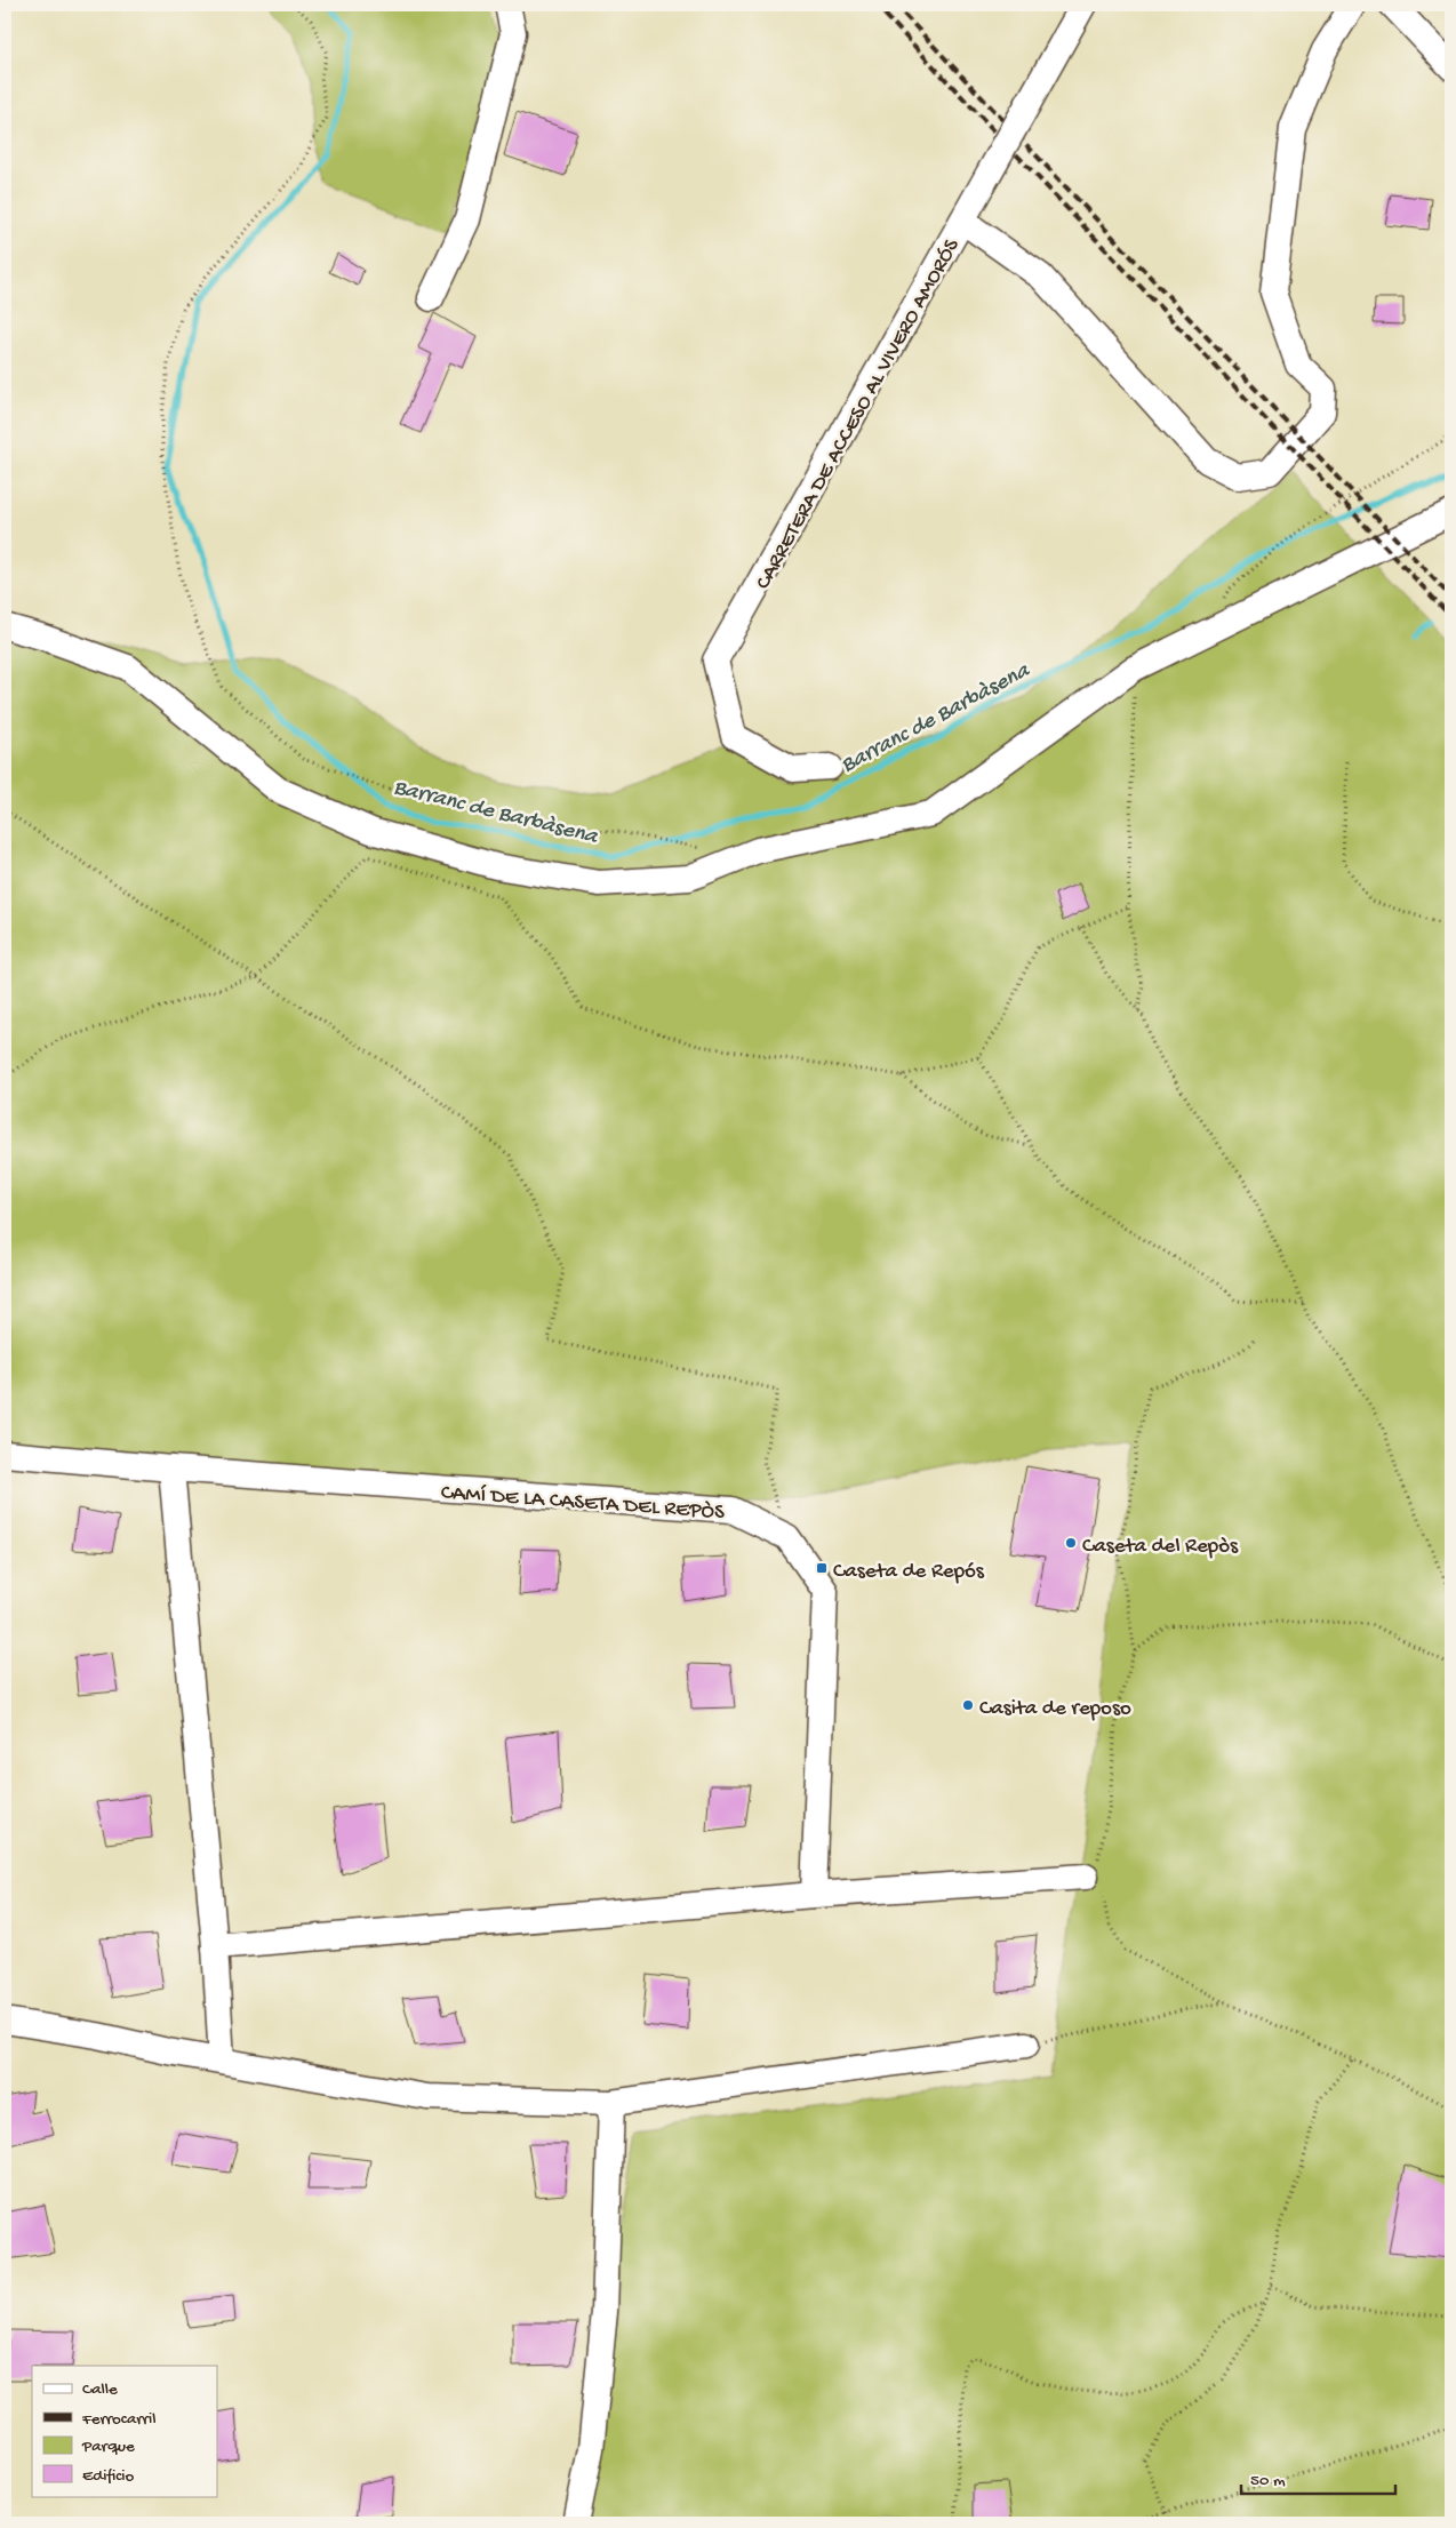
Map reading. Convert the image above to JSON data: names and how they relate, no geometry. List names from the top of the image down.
{
  "streets": {
    "street": ["CARRETERA DE ACCESO AL VIVERO AMORÓS", "CAMÍ DE LA CASETA DEL REPÒS"]
  },
  "water": ["Barranc de Barbàsena"],
  "places": {
    "other": ["Caseta del Repòs", "Casita de reposo"],
    "transit": ["Caseta de Repós"]
  },
  "legend": [
    "Calle",
    "Ferrocarril",
    "Parque",
    "Edificio"
  ],
  "scale_bar": "50 m"
}
